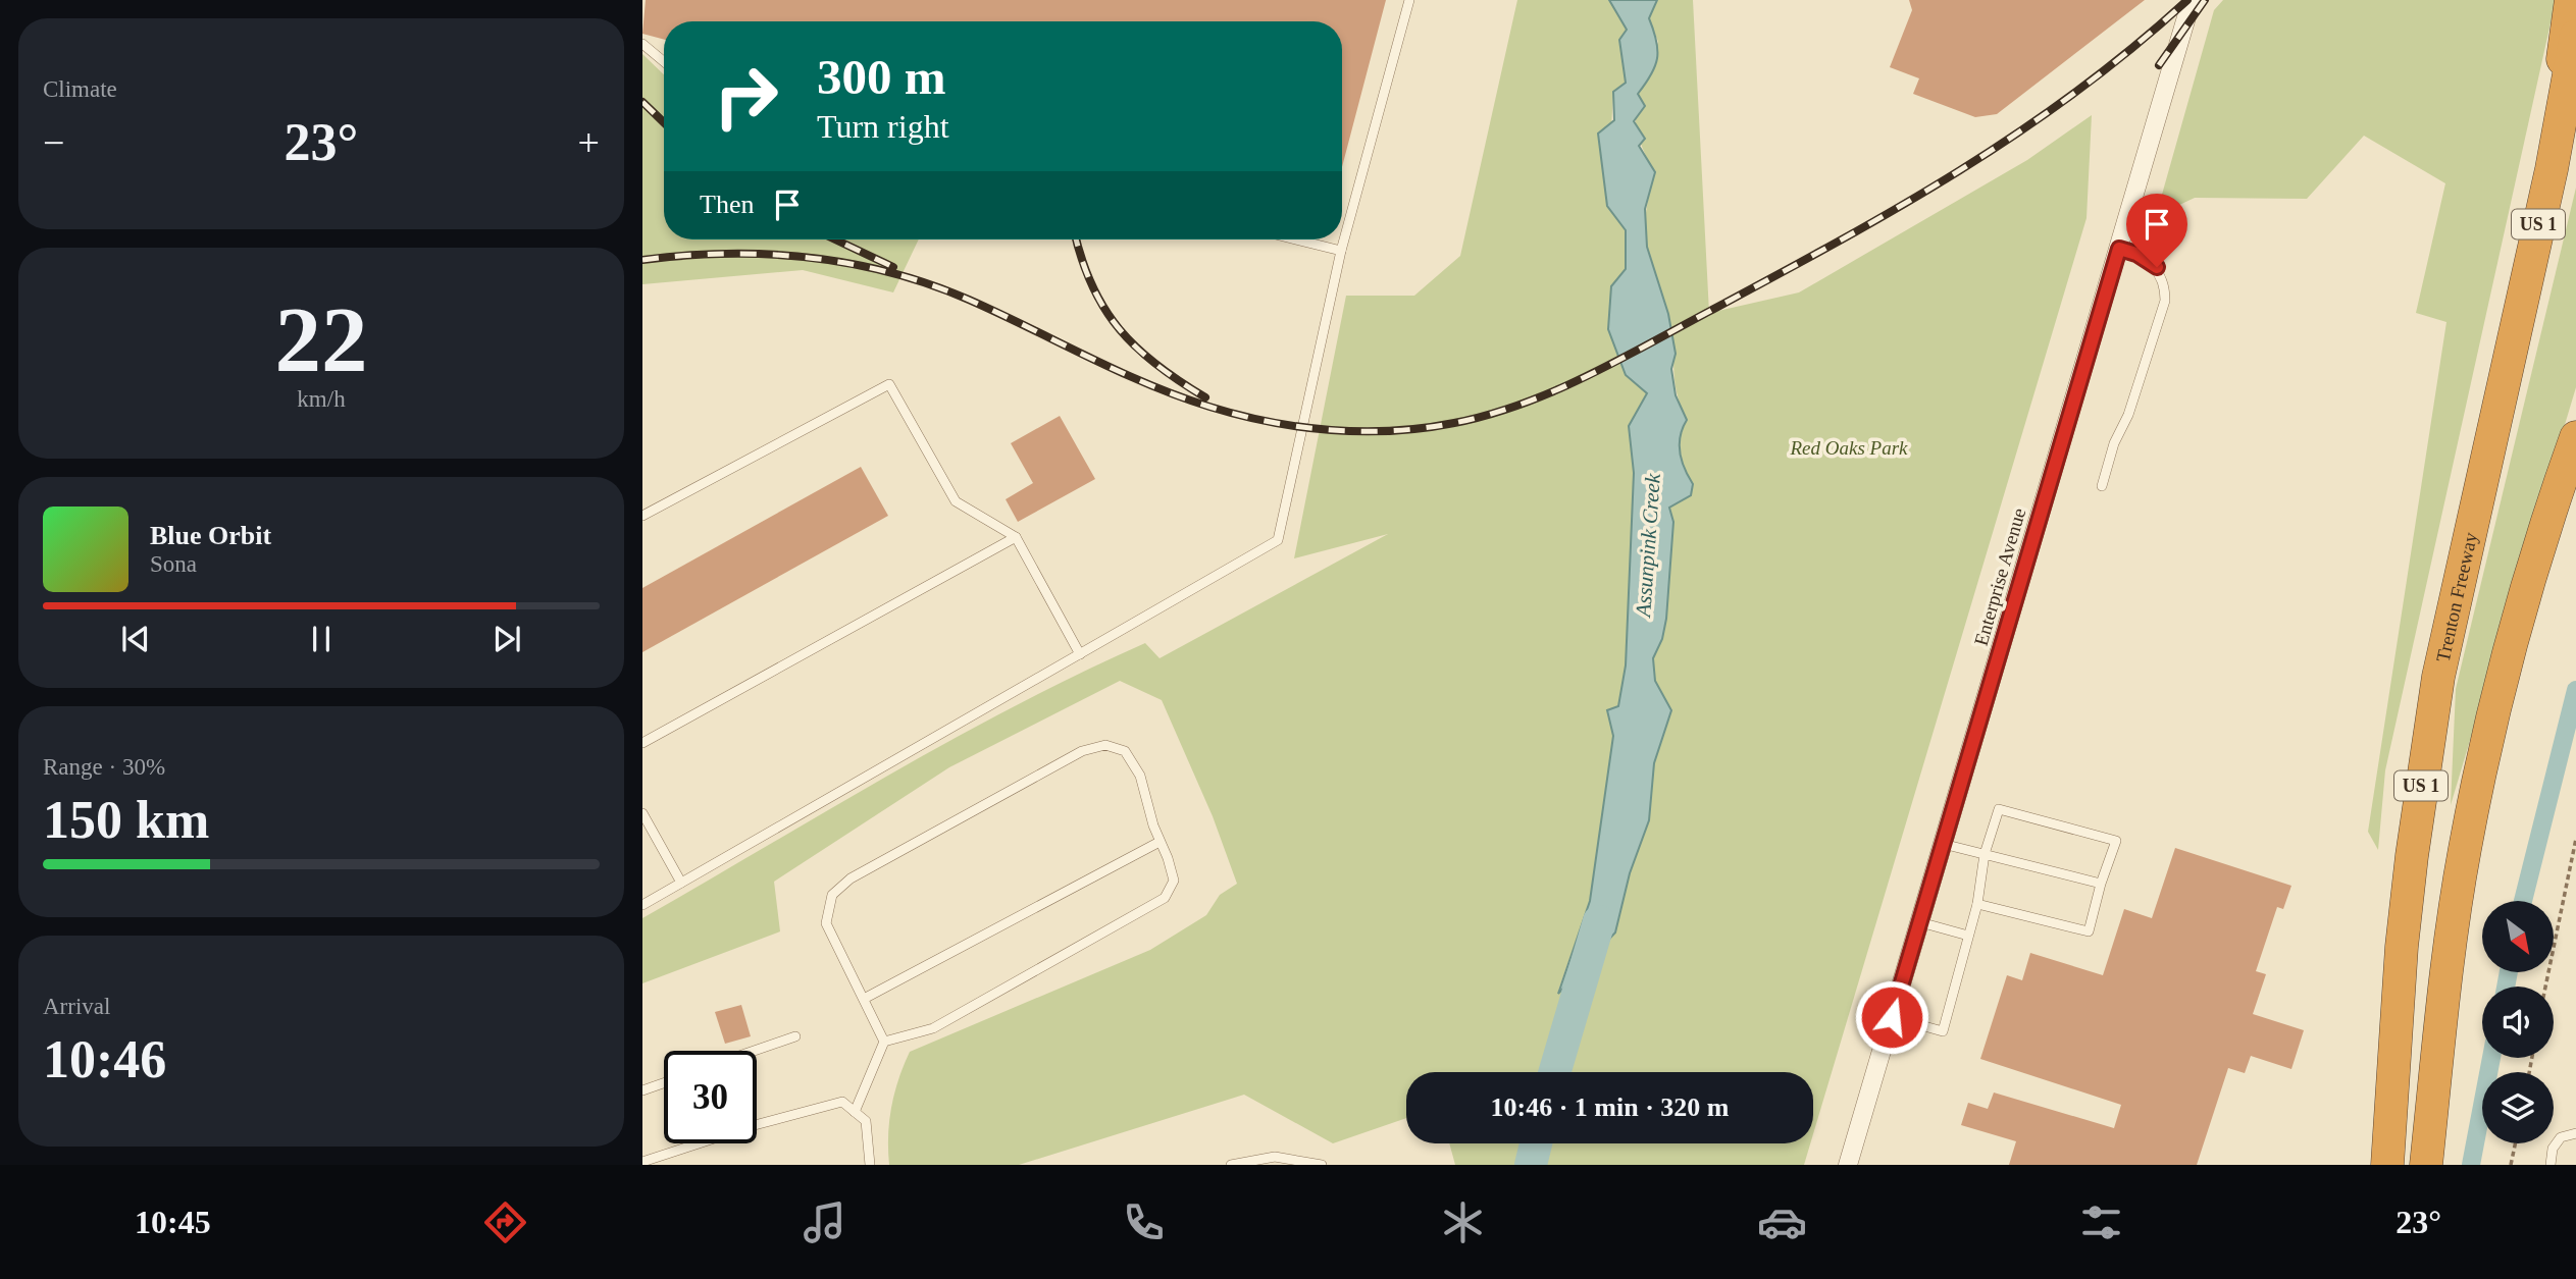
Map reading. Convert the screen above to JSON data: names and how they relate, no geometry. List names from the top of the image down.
{
  "streets": {
    "highway": ["US 1", "Trenton Freeway"],
    "street": ["Enterprise Avenue"]
  },
  "water": ["Assunpink Creek"],
  "parks": ["Red Oaks Park"],
  "north": "bottom right",
  "page": {
    "tile": [
      "Climate",
      ["22", "km/h"],
      ["Range · 30%", "150 km"],
      ["Arrival", "10:46"]
    ],
    "turn": ["300 m", "Turn right"],
    "heat": ["−", "23°", "+"],
    "then": "Then",
    "song": ["Blue Orbit", "Sona"],
    "limit": "30",
    "trip": "10:46 · 1 min · 320 m",
    "tabs": ["10:45", "23°"]
  }
}
